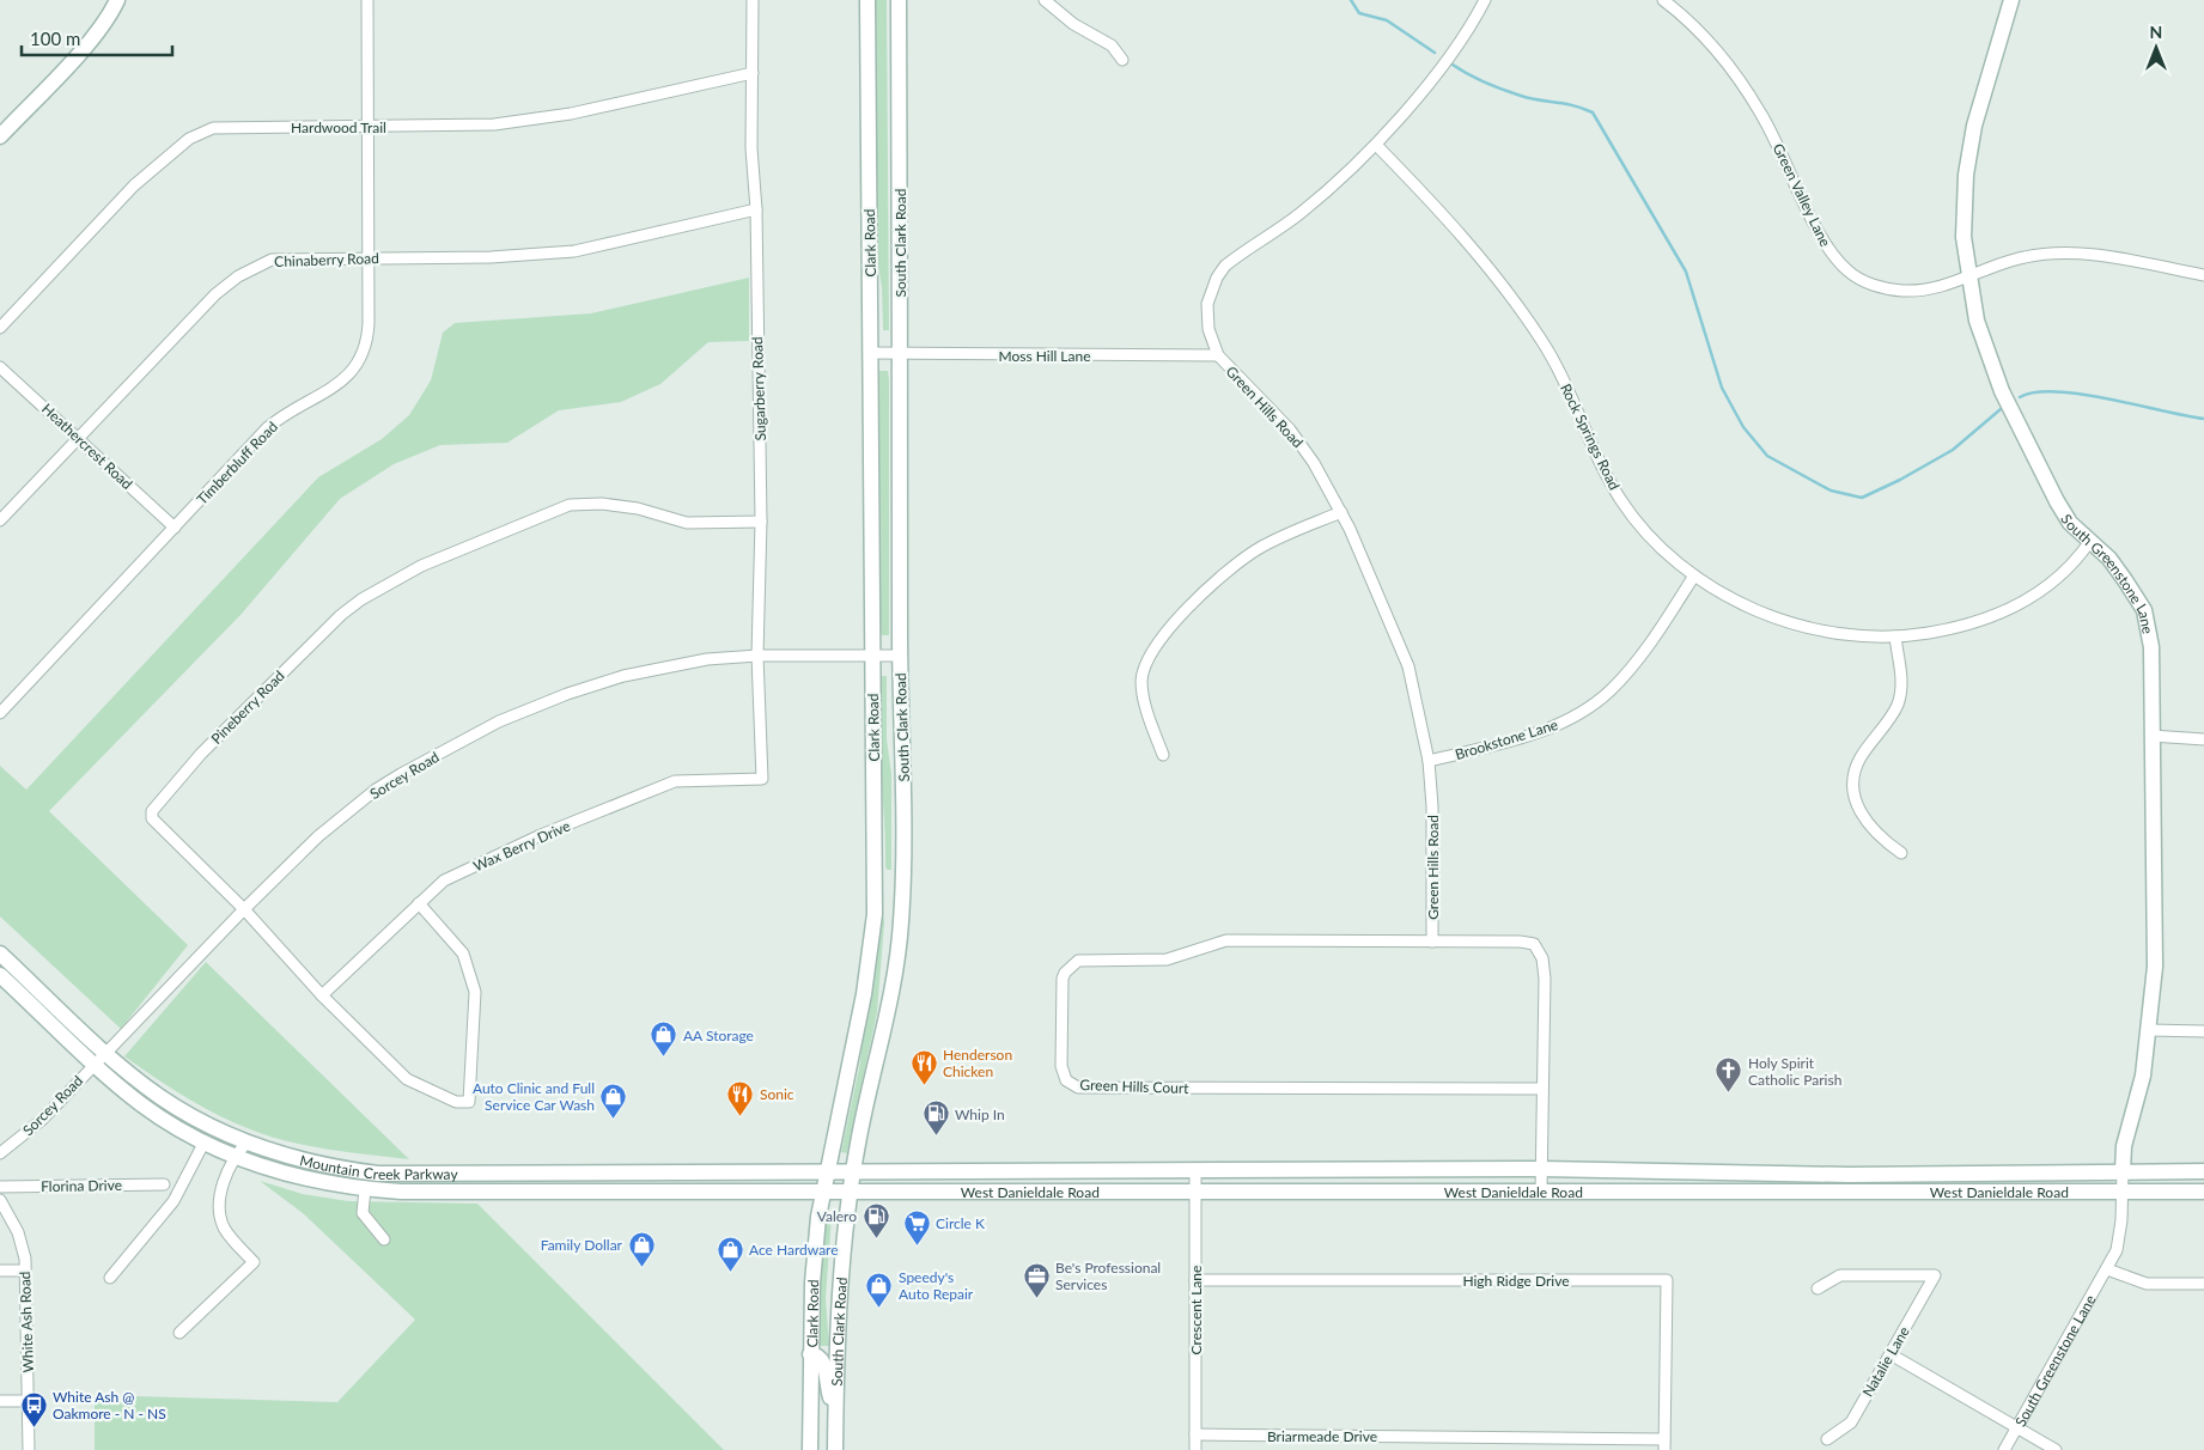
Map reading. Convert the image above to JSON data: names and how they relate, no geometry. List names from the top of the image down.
{
  "streets": {
    "main road": [
      "Clark Road",
      "South Clark Road",
      "South Greenstone Lane",
      "Mountain Creek Parkway",
      "West Danieldale Road"
    ],
    "street": [
      "Hardwood Trail",
      "Green Valley Lane",
      "Chinaberry Road",
      "Moss Hill Lane",
      "Sugarberry Road",
      "Green Hills Road",
      "Rock Springs Road",
      "Heathercrest Road",
      "Timberbluff Road",
      "Pineberry Road",
      "Brookstone Lane",
      "Sorcey Road",
      "Wax Berry Drive",
      "Green Hills Court",
      "Florina Drive",
      "High Ridge Drive",
      "Crescent Lane",
      "White Ash Road",
      "Natalie Lane",
      "Briarmeade Drive"
    ]
  },
  "crossings": [
    ["Hardwood Trail", "Sugarberry Road"],
    ["Hardwood Trail", "Timberbluff Road"],
    ["Green Valley Lane", "South Greenstone Lane"],
    ["Clark Road", "Moss Hill Lane"],
    ["Clark Road", "Sorcey Road"],
    ["Clark Road", "Mountain Creek Parkway"],
    ["Clark Road", "West Danieldale Road"],
    ["South Clark Road", "Moss Hill Lane"],
    ["South Clark Road", "Sorcey Road"],
    ["South Clark Road", "West Danieldale Road"],
    ["Chinaberry Road", "Sugarberry Road"],
    ["Chinaberry Road", "Heathercrest Road"],
    ["Chinaberry Road", "Timberbluff Road"],
    ["Moss Hill Lane", "Green Hills Road"],
    ["Sugarberry Road", "Pineberry Road"],
    ["Sugarberry Road", "Sorcey Road"],
    ["Sugarberry Road", "Wax Berry Drive"],
    ["Green Hills Road", "Rock Springs Road"],
    ["Green Hills Road", "Brookstone Lane"],
    ["Green Hills Road", "Green Hills Court"],
    ["Rock Springs Road", "South Greenstone Lane"],
    ["Rock Springs Road", "Brookstone Lane"],
    ["Heathercrest Road", "Timberbluff Road"],
    ["South Greenstone Lane", "West Danieldale Road"],
    ["Pineberry Road", "Sorcey Road"],
    ["Pineberry Road", "Wax Berry Drive"],
    ["Sorcey Road", "Mountain Creek Parkway"],
    ["Green Hills Court", "West Danieldale Road"],
    ["Mountain Creek Parkway", "West Danieldale Road"],
    ["West Danieldale Road", "Crescent Lane"],
    ["High Ridge Drive", "Crescent Lane"],
    ["High Ridge Drive", "Briarmeade Drive"],
    ["Crescent Lane", "Briarmeade Drive"]
  ],
  "places": {
    "shop": [
      "AA Storage",
      "Auto Clinic and Full Service Car Wash",
      "Family Dollar",
      "Ace Hardware",
      "Speedy's Auto Repair"
    ],
    "restaurant": ["Henderson Chicken", "Sonic"],
    "church": ["Holy Spirit Catholic Parish"],
    "fuel station": ["Whip In", "Valero"],
    "supermarket": ["Circle K"],
    "office": ["Be's Professional Services"],
    "bus stop": ["White Ash @ Oakmore - N - NS"]
  },
  "scale_bar": "100 m",
  "north": "top"
}
